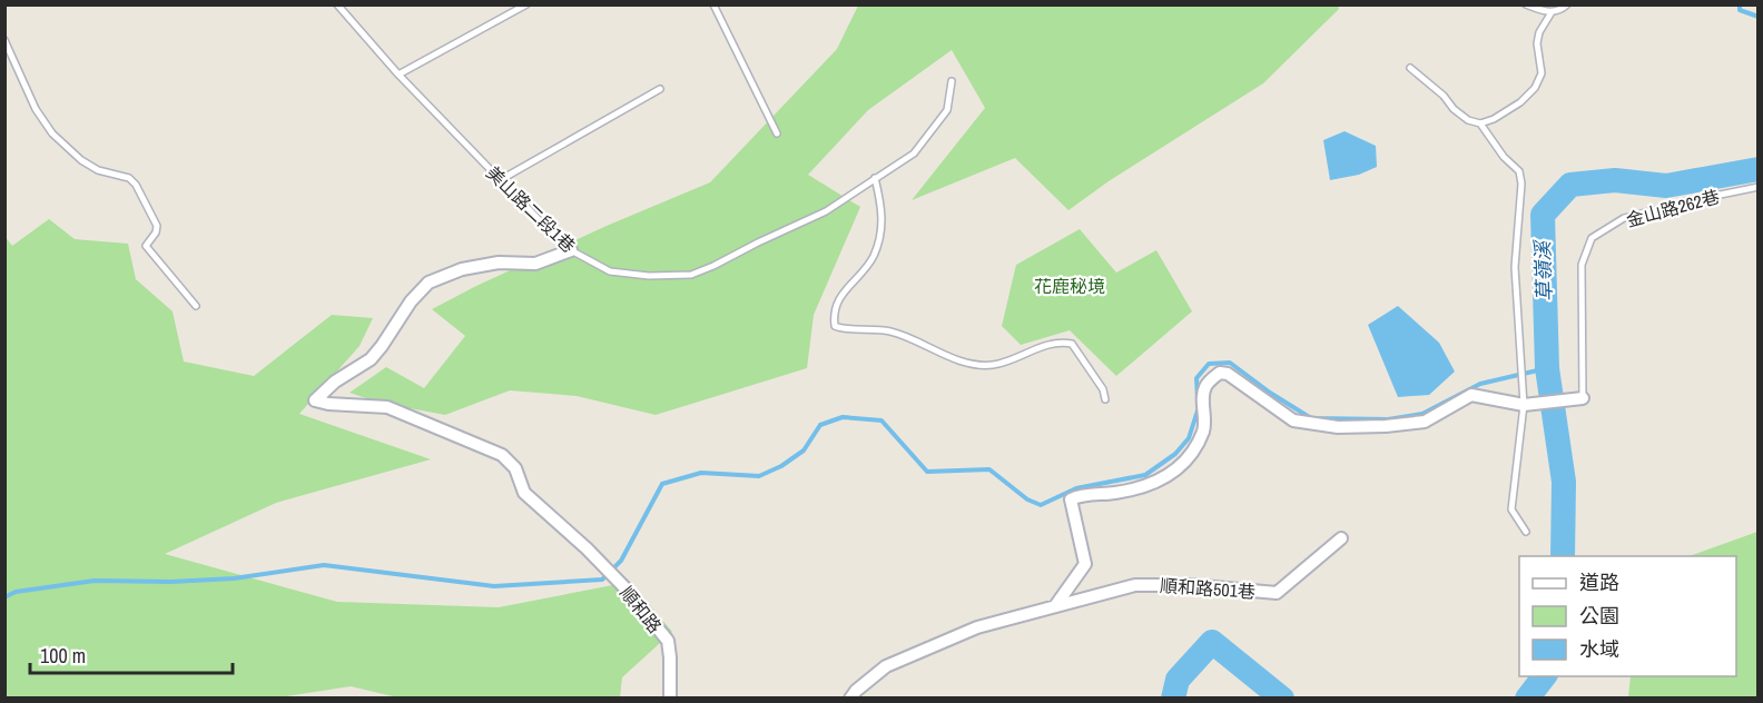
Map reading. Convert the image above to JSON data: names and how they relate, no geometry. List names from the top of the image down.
{
  "streets": {
    "street": ["順和路501巷", "順和路"],
    "lane": ["金山路262巷", "美山路二段1巷"]
  },
  "crossings": [
    ["美山路二段1巷", "順和路"]
  ],
  "water": ["草嶺溪"],
  "parks": ["花鹿秘境"],
  "legend": ["道路", "公園", "水域"],
  "scale_bar": "100 m"
}
